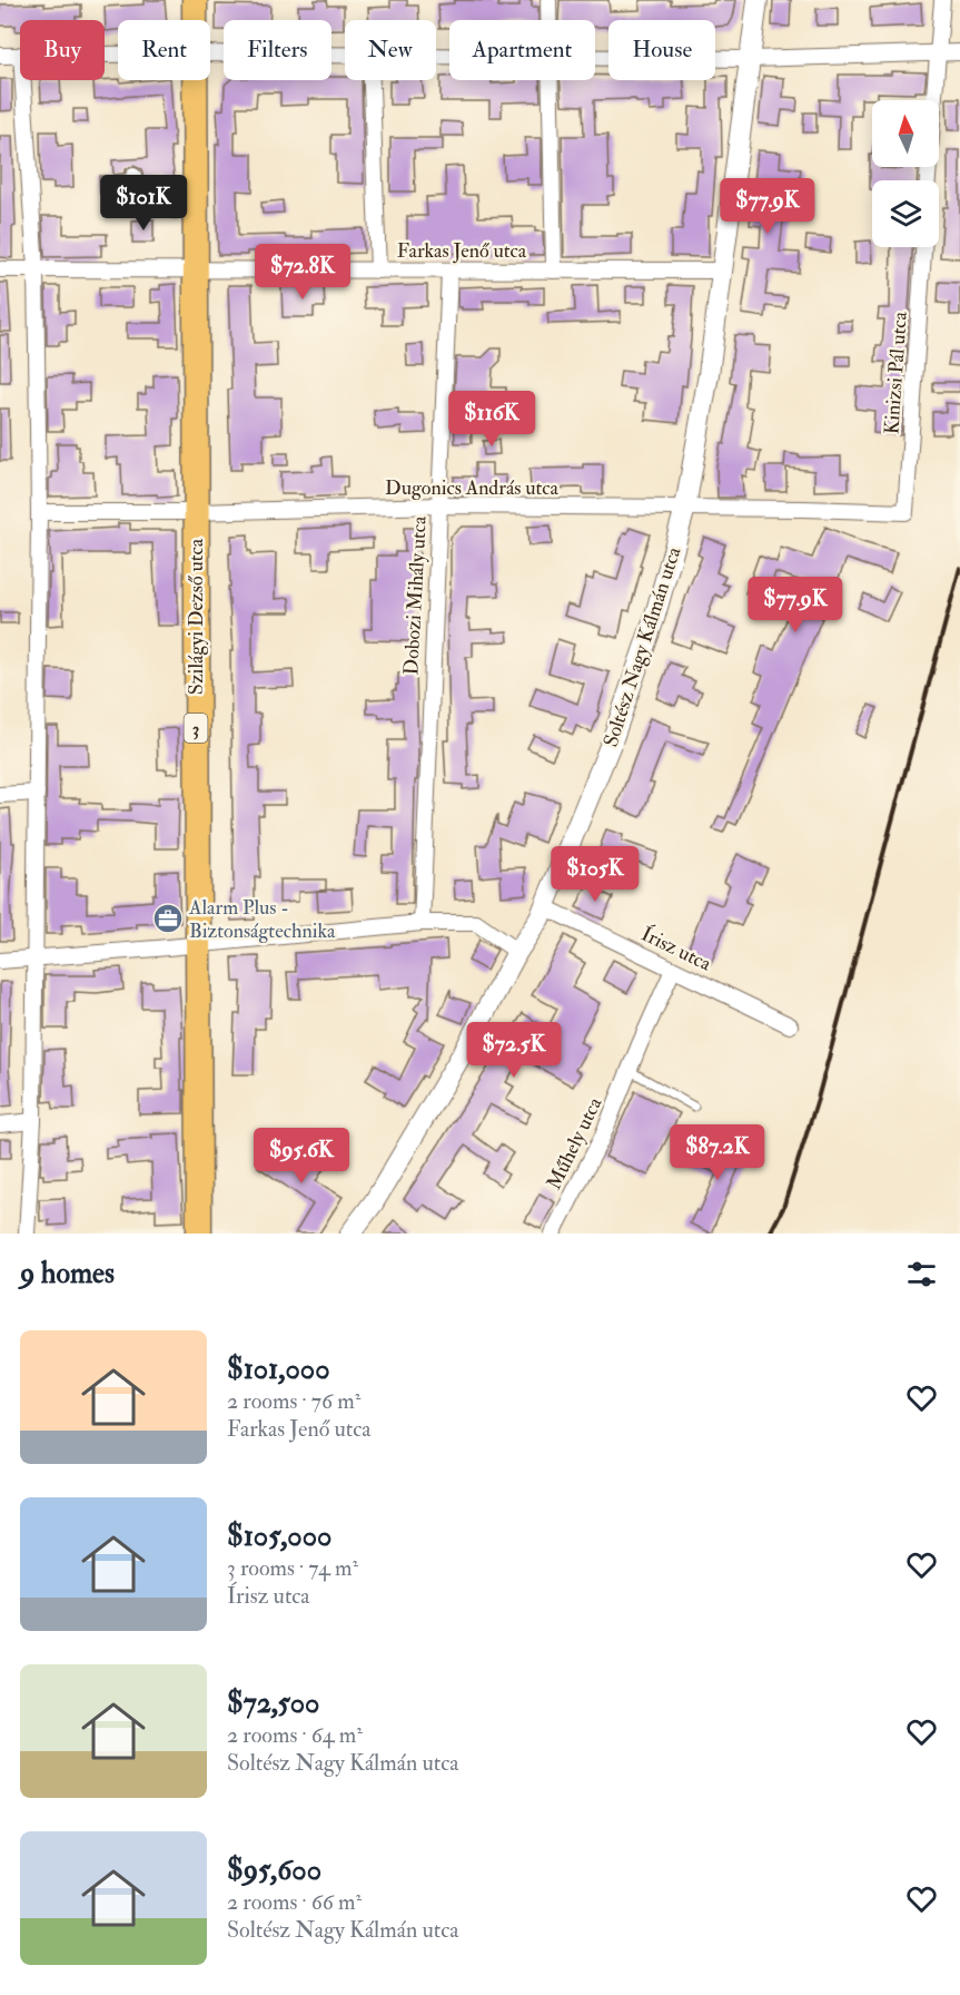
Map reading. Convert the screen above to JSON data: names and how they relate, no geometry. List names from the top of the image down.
{
  "streets": {
    "main road": ["Szilágyi Dezső utca", "3"],
    "street": [
      "Farkas Jenő utca",
      "Kinizsi Pál utca",
      "Dugonics András utca",
      "Dobozi Mihály utca",
      "Soltész Nagy Kálmán utca",
      "Írisz utca",
      "Műhely utca"
    ]
  },
  "crossings": [
    ["Farkas Jenő utca", "Dobozi Mihály utca"],
    ["Farkas Jenő utca", "Szilágyi Dezső utca"],
    ["Farkas Jenő utca", "Soltész Nagy Kálmán utca"],
    ["Kinizsi Pál utca", "Dugonics András utca"],
    ["Dugonics András utca", "Dobozi Mihály utca"],
    ["Dugonics András utca", "Szilágyi Dezső utca"],
    ["Dugonics András utca", "Soltész Nagy Kálmán utca"],
    ["Soltész Nagy Kálmán utca", "Írisz utca"],
    ["Írisz utca", "Műhely utca"]
  ],
  "places": {
    "office": ["Alarm Plus - Biztonságtechnika"]
  },
  "north": "top",
  "page": {
    "chip": [
      "Buy",
      "Rent",
      "Filters",
      "New",
      "Apartment",
      "House"
    ],
    "price": [
      "$101K",
      "$77.9K",
      "$72.8K",
      "$116K",
      "$77.9K",
      "$105K",
      "$72.5K",
      "$87.2K",
      "$95.6K"
    ],
    "heading": "9 homes",
    "list": [
      {
        "name": "$101,000",
        "note": "2 rooms · 76 m² · Farkas Jenő utca"
      },
      {
        "name": "$105,000",
        "note": "3 rooms · 74 m² · Írisz utca"
      },
      {
        "name": "$72,500",
        "note": "2 rooms · 64 m² · Soltész Nagy Kálmán utca"
      },
      {
        "name": "$95,600",
        "note": "2 rooms · 66 m² · Soltész Nagy Kálmán utca"
      }
    ]
  }
}
